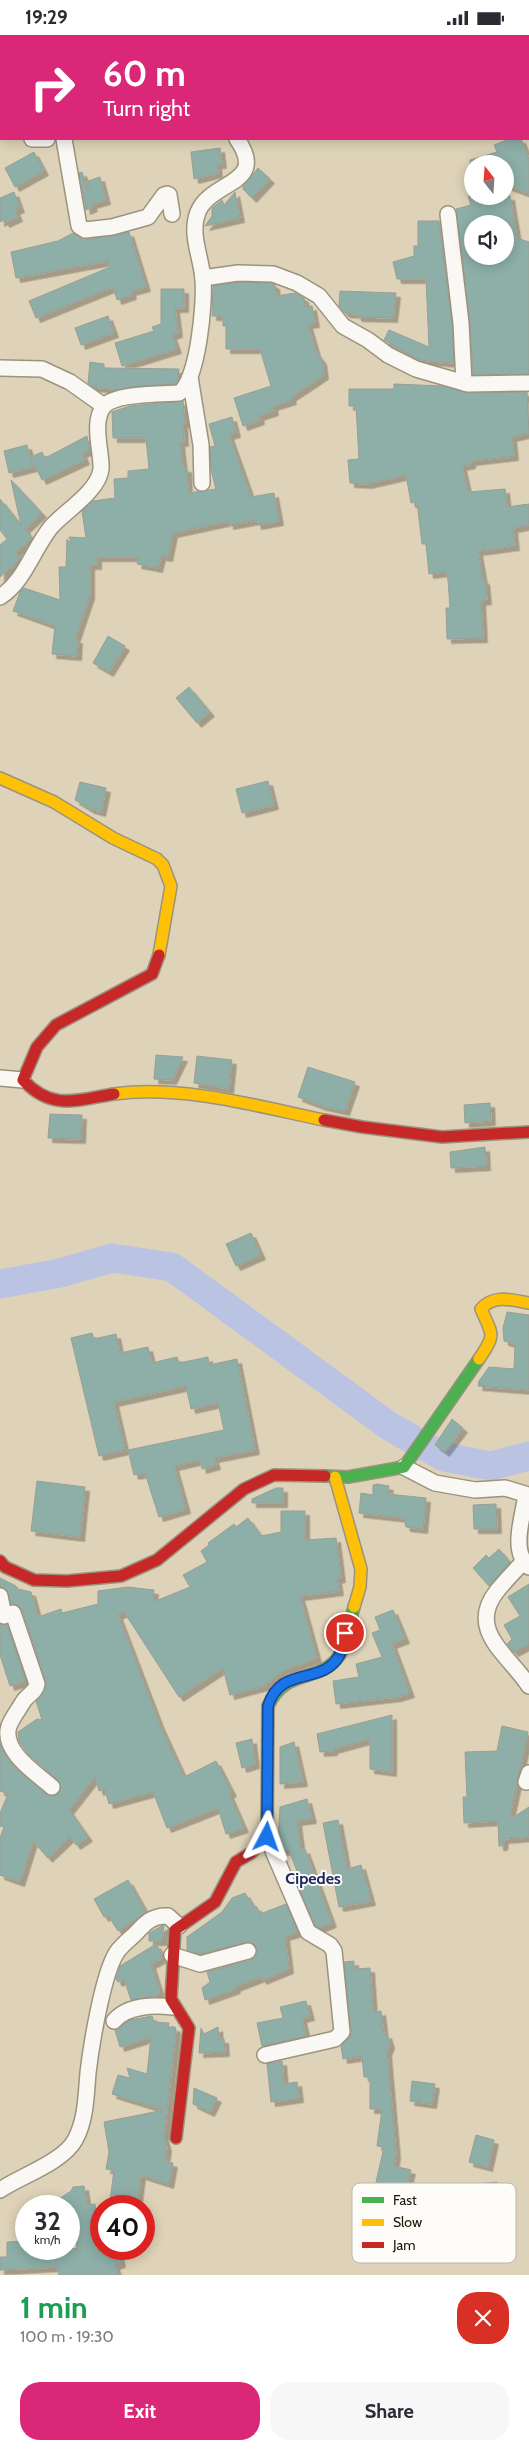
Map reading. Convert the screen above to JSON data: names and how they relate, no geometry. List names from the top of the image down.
{
  "districts": ["Cipedes"],
  "legend": ["Fast", "Slow", "Jam"],
  "north": "top",
  "page": {
    "status": "19:29",
    "turn": ["60 m", "Turn right"],
    "speed": "32 km/h",
    "limit": "40",
    "heading": ["1 min", "100 m · 19:30"],
    "buttons": ["Exit", "Share"]
  }
}
